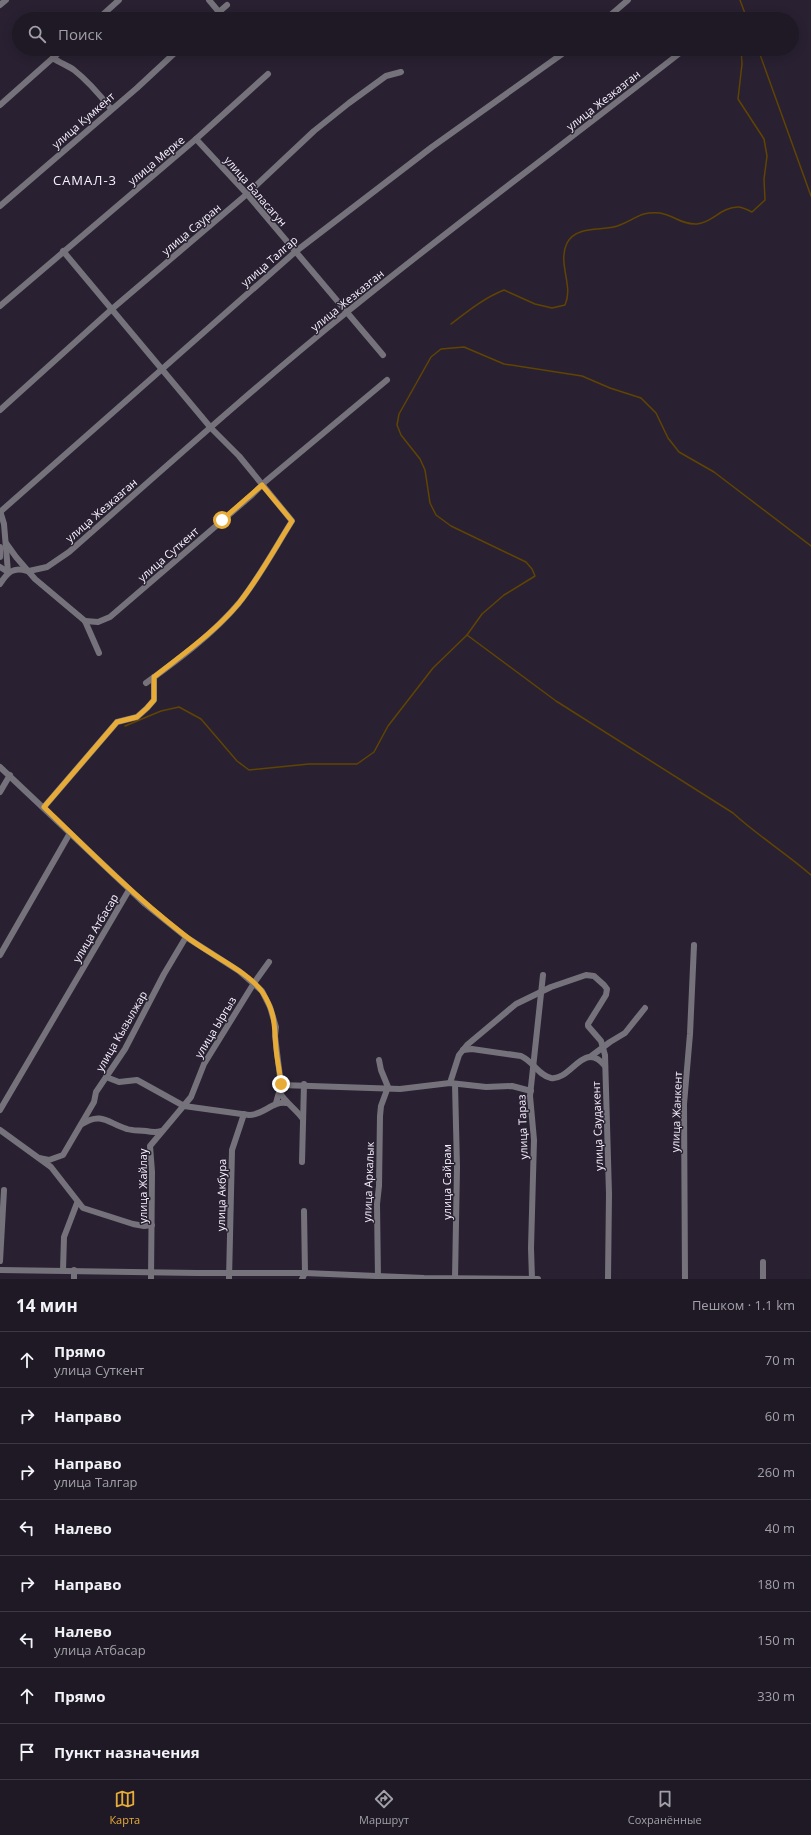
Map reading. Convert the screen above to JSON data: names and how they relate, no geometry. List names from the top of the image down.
{
  "streets": {
    "street": [
      "улица Жезказган",
      "улица Кумкент",
      "улица Мерке",
      "улица Баласагун",
      "улица Сауран",
      "улица Талгар",
      "улица Суткент",
      "улица Атбасар",
      "улица Ыргыз",
      "улица Кызылжар",
      "улица Жанкент",
      "улица Саудакент",
      "улица Тараз",
      "улица Аркалык",
      "улица Сайрам",
      "улица Жайлау",
      "улица Акбура"
    ]
  },
  "crossings": [
    ["улица Жезказган", "улица Баласагун"],
    ["улица Мерке", "улица Баласагун"],
    ["улица Баласагун", "улица Сауран"],
    ["улица Баласагун", "улица Талгар"],
    ["улица Ыргыз", "улица Жайлау"]
  ],
  "districts": ["САМАЛ-3"],
  "page": {
    "search": "Поиск",
    "heading": ["14 мин", "Пешком · 1.1 km"],
    "list": [
      ["Прямо", "улица Суткент", "70 m"],
      ["Направо", "60 m"],
      ["Направо", "улица Талгар", "260 m"],
      ["Налево", "40 m"],
      ["Направо", "180 m"],
      ["Налево", "улица Атбасар", "150 m"],
      ["Прямо", "330 m"],
      "Пункт назначения"
    ],
    "nav": ["Карта", "Маршрут", "Сохранённые"]
  }
}
